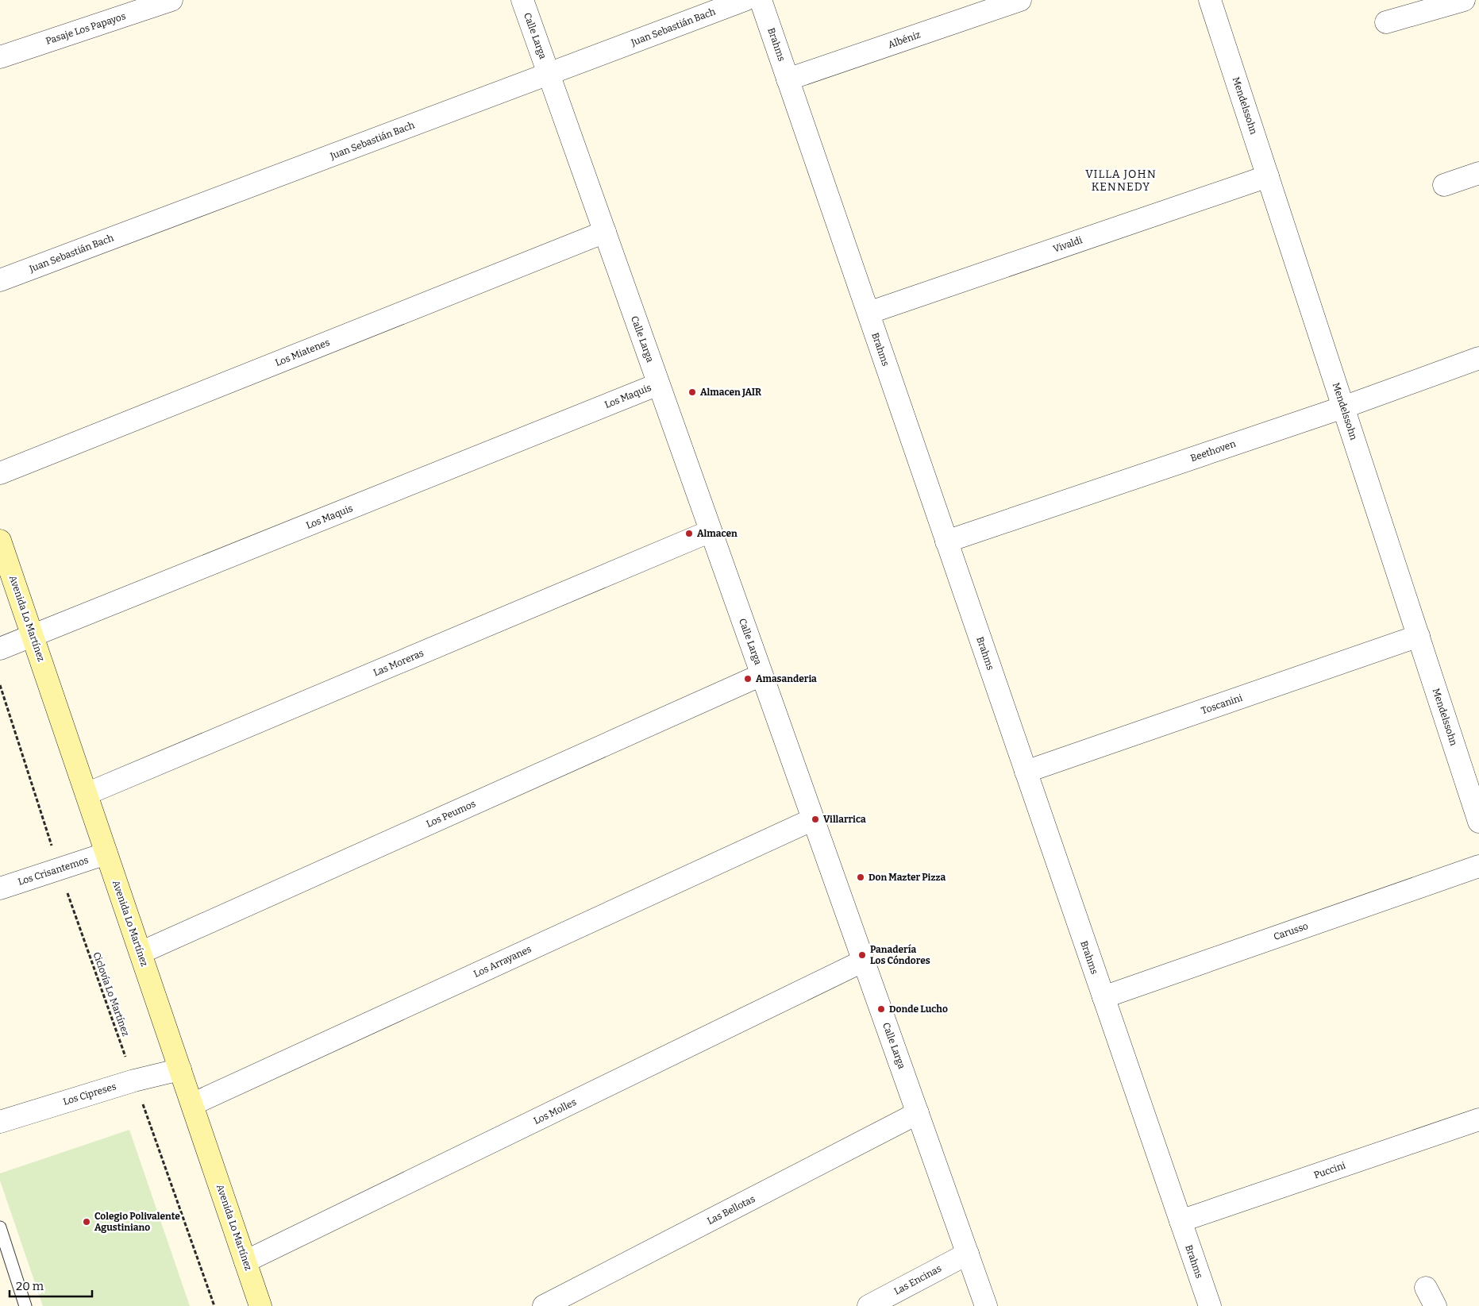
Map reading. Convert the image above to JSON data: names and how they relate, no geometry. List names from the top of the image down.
{
  "streets": {
    "main road": ["Avenida Lo Martínez"],
    "street": [
      "Juan Sebastián Bach",
      "Pasaje Los Papayos",
      "Calle Larga",
      "Albéniz",
      "Brahms",
      "Mendelssohn",
      "Vivaldi",
      "Los Miatenes",
      "Los Maquis",
      "Beethoven",
      "Las Moreras",
      "Toscanini",
      "Los Peumos",
      "Los Crisantemos",
      "Carusso",
      "Los Arrayanes",
      "Los Cipreses",
      "Los Molles",
      "Puccini",
      "Las Bellotas",
      "Las Encinas"
    ],
    "path": ["Ciclovía Lo Martínez"]
  },
  "crossings": [
    ["Juan Sebastián Bach", "Calle Larga"],
    ["Calle Larga", "Los Miatenes"],
    ["Calle Larga", "Los Maquis"],
    ["Calle Larga", "Las Moreras"],
    ["Calle Larga", "Los Peumos"],
    ["Calle Larga", "Los Arrayanes"],
    ["Calle Larga", "Los Molles"],
    ["Calle Larga", "Las Bellotas"],
    ["Calle Larga", "Las Encinas"],
    ["Albéniz", "Brahms"],
    ["Brahms", "Vivaldi"],
    ["Brahms", "Beethoven"],
    ["Brahms", "Toscanini"],
    ["Brahms", "Carusso"],
    ["Brahms", "Puccini"],
    ["Mendelssohn", "Vivaldi"],
    ["Mendelssohn", "Beethoven"],
    ["Mendelssohn", "Toscanini"],
    ["Los Maquis", "Avenida Lo Martínez"],
    ["Avenida Lo Martínez", "Las Moreras"],
    ["Avenida Lo Martínez", "Los Peumos"],
    ["Avenida Lo Martínez", "Los Crisantemos"],
    ["Avenida Lo Martínez", "Los Arrayanes"],
    ["Avenida Lo Martínez", "Los Cipreses"],
    ["Avenida Lo Martínez", "Los Molles"],
    ["Los Crisantemos", "Ciclovía Lo Martínez"],
    ["Ciclovía Lo Martínez", "Los Cipreses"]
  ],
  "districts": ["VILLA JOHN KENNEDY"],
  "places": [
    "Almacen JAIR",
    "Almacen",
    "Amasanderia",
    "Villarrica",
    "Don Mazter Pizza",
    "Panadería Los Cóndores",
    "Donde Lucho",
    "Colegio Polivalente Agustiniano"
  ],
  "scale_bar": "20 m"
}
